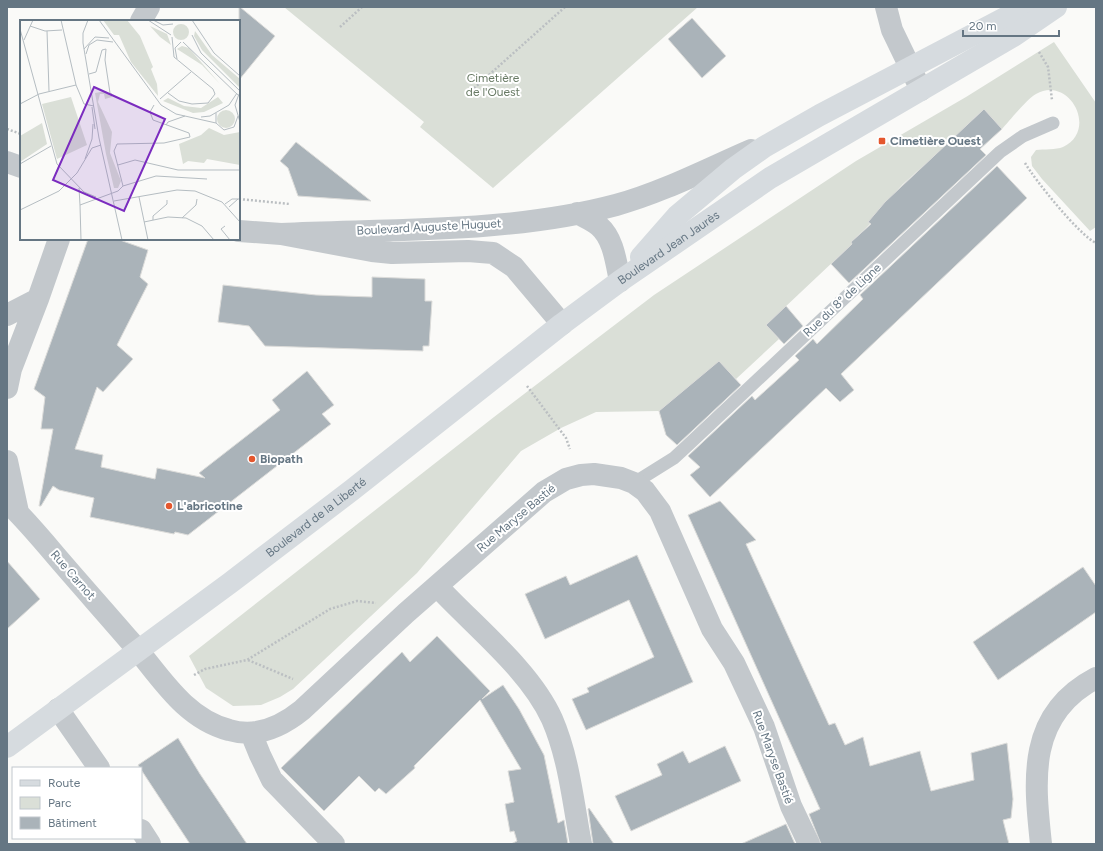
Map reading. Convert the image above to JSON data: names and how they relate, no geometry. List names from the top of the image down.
{
  "streets": {
    "main road": ["Boulevard Jean Jaurès", "Boulevard de la Liberté"],
    "street": ["Boulevard Auguste Huguet", "Rue Maryse Bastié", "Rue Carnot"],
    "lane": ["Rue du 8° de Ligne"]
  },
  "crossings": [
    ["Boulevard Auguste Huguet", "Boulevard Jean Jaurès"],
    ["Boulevard Auguste Huguet", "Boulevard de la Liberté"],
    ["Boulevard Jean Jaurès", "Boulevard de la Liberté"],
    ["Rue du 8° de Ligne", "Rue Maryse Bastié"],
    ["Boulevard de la Liberté", "Rue Maryse Bastié"],
    ["Boulevard de la Liberté", "Rue Carnot"],
    ["Rue Maryse Bastié", "Rue Carnot"]
  ],
  "parks": ["Cimetière de l'Ouest"],
  "places": {
    "transit": ["Cimetière Ouest"],
    "other": ["Biopath", "L'abricotine"]
  },
  "legend": ["Route", "Parc", "Bâtiment"],
  "scale_bar": "20 m"
}
